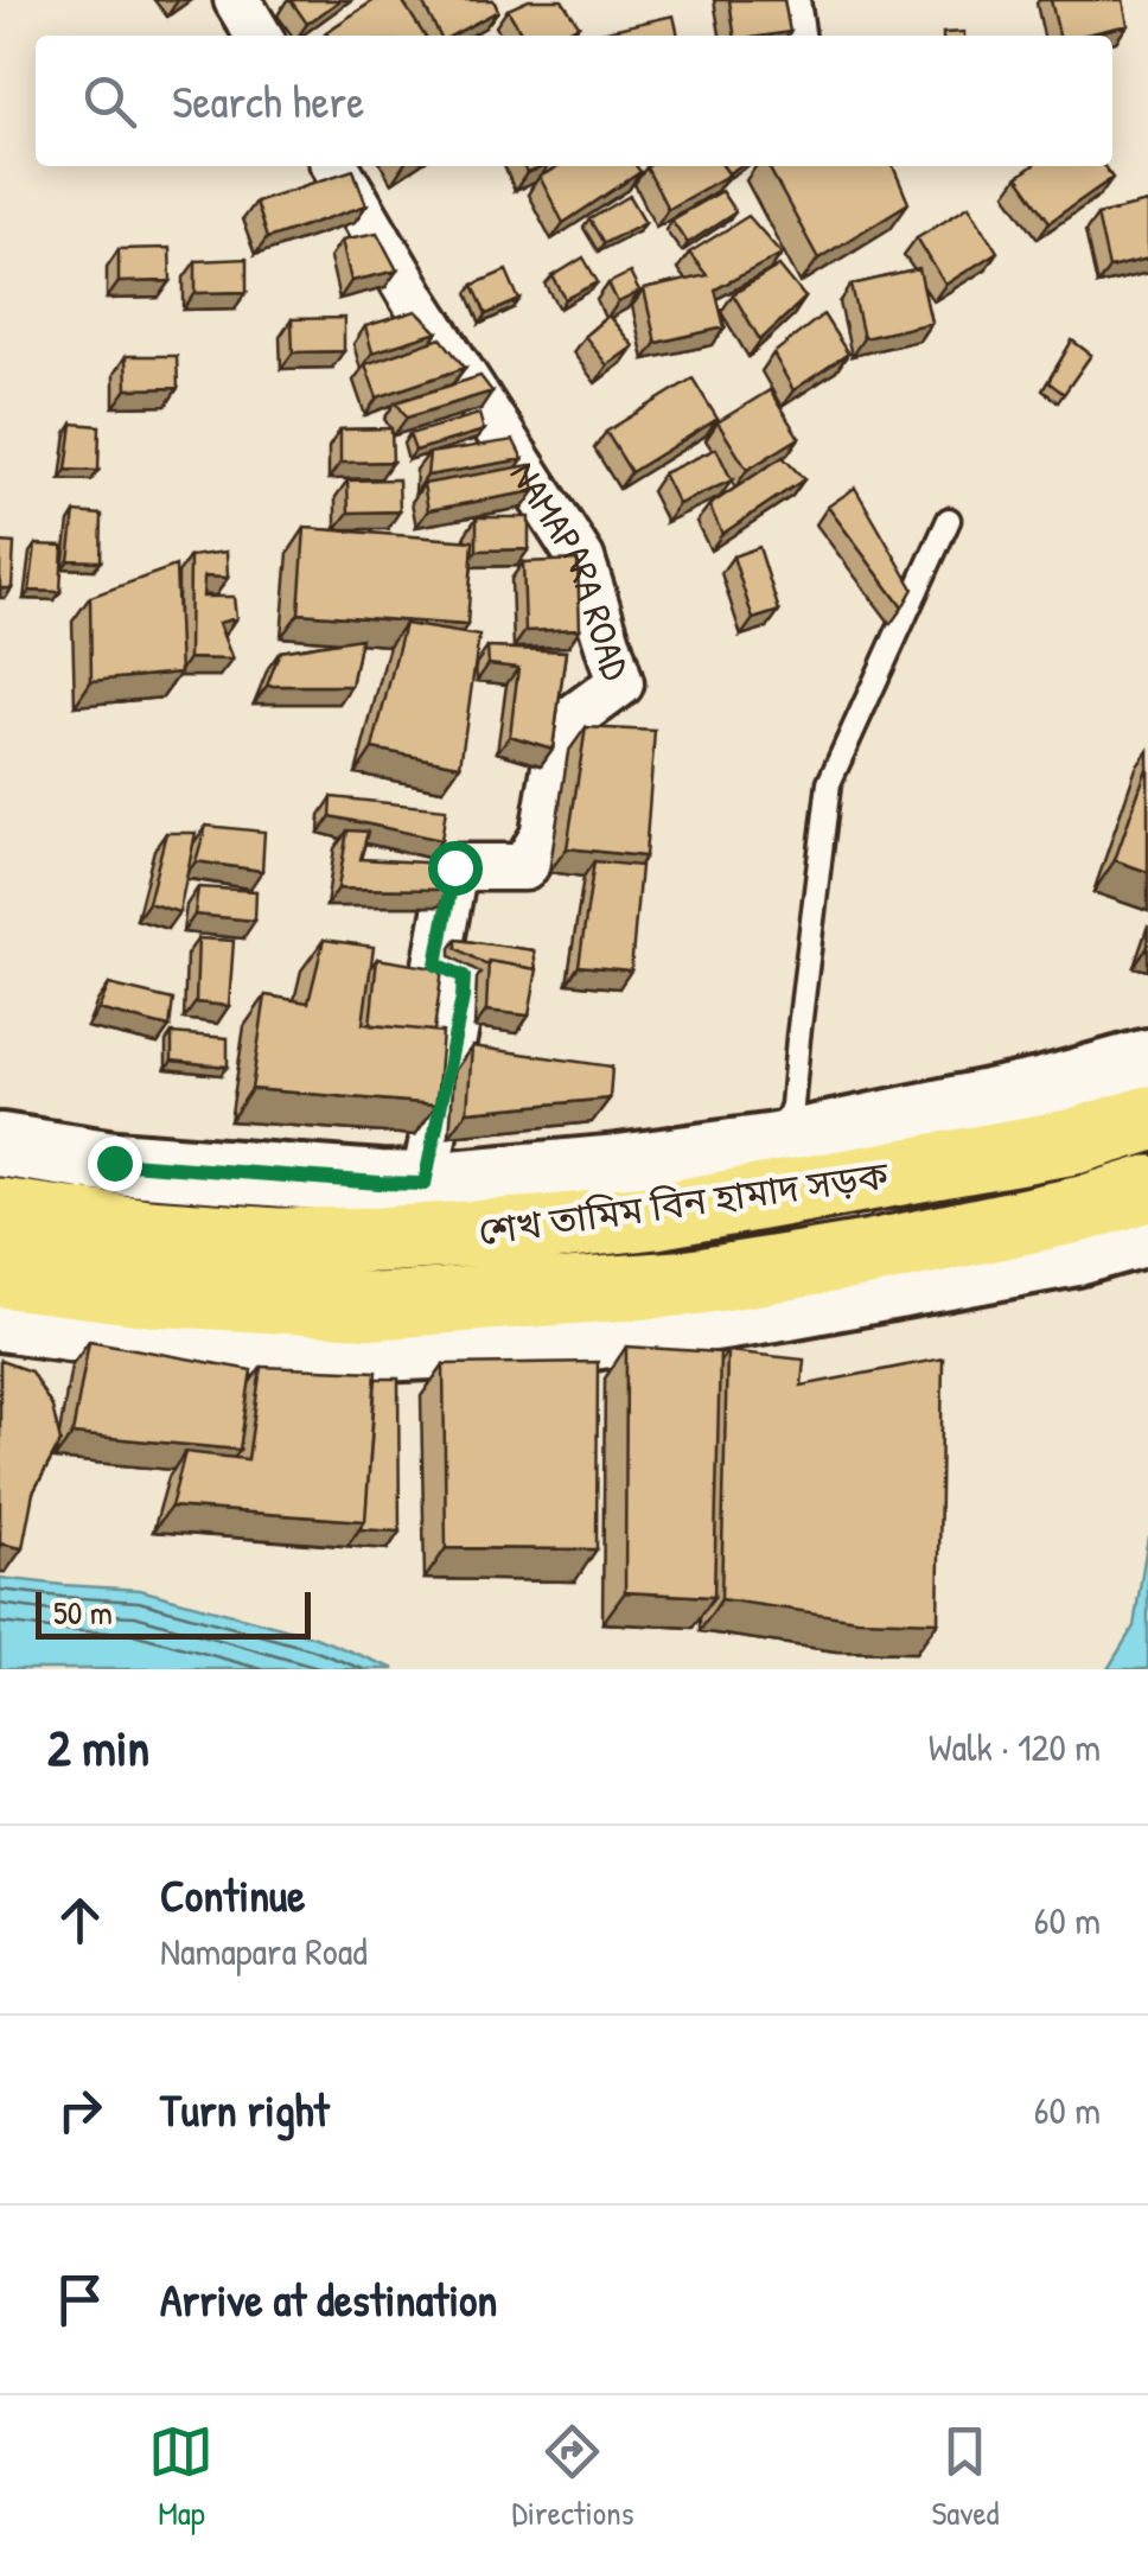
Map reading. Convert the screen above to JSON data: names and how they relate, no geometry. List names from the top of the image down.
{
  "streets": {
    "main road": ["শেখ তামিম বিন হামাদ সড়ক"],
    "street": ["NAMAPARA ROAD"]
  },
  "crossings": [
    ["NAMAPARA ROAD", "শেখ তামিম বিন হামাদ সড়ক"]
  ],
  "scale_bar": "50 m",
  "page": {
    "search": "Search here",
    "scale": "50 m",
    "heading": ["2 min", "Walk · 120 m"],
    "list": [
      ["Continue", "Namapara Road", "60 m"],
      ["Turn right", "60 m"],
      "Arrive at destination"
    ],
    "nav": ["Map", "Directions", "Saved"]
  }
}
